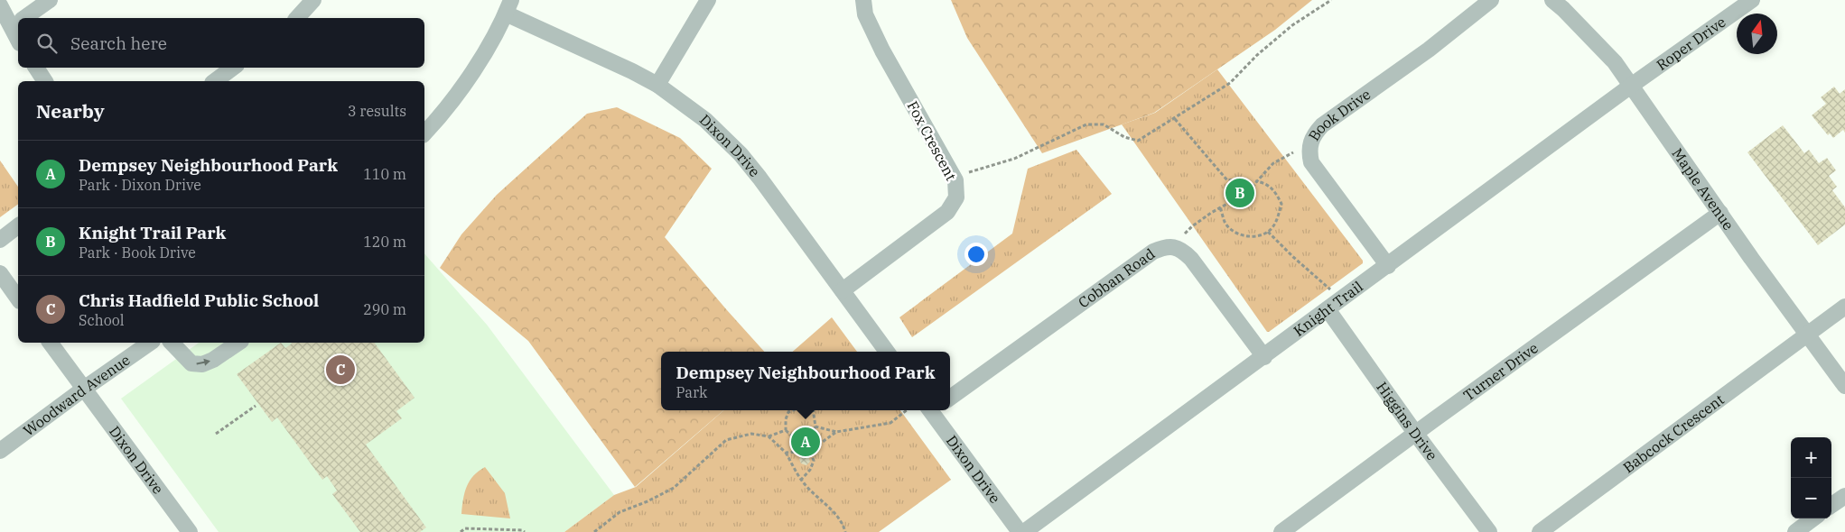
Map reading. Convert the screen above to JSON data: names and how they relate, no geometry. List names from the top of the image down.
{
  "streets": {
    "street": [
      "Roper Drive",
      "Book Drive",
      "Fox Crescent",
      "Dixon Drive",
      "Maple Avenue",
      "Cobban Road",
      "Knight Trail",
      "Turner Drive",
      "Woodward Avenue",
      "Higgins Drive",
      "Babcock Crescent"
    ]
  },
  "crossings": [
    ["Roper Drive", "Maple Avenue"],
    ["Roper Drive", "Knight Trail"],
    ["Book Drive", "Knight Trail"],
    ["Fox Crescent", "Dixon Drive"],
    ["Dixon Drive", "Woodward Avenue"],
    ["Maple Avenue", "Knight Trail"],
    ["Maple Avenue", "Turner Drive"],
    ["Maple Avenue", "Babcock Crescent"],
    ["Cobban Road", "Knight Trail"],
    ["Knight Trail", "Higgins Drive"],
    ["Turner Drive", "Higgins Drive"]
  ],
  "north": "top",
  "page": {
    "search": "Search here",
    "heading": ["Nearby", "3 results"],
    "list": [
      {
        "mark": "A",
        "name": "Dempsey Neighbourhood Park",
        "note": "Park · Dixon Drive",
        "value": "110 m"
      },
      {
        "mark": "B",
        "name": "Knight Trail Park",
        "note": "Park · Book Drive",
        "value": "120 m"
      },
      {
        "mark": "C",
        "name": "Chris Hadfield Public School",
        "note": "School",
        "value": "290 m"
      }
    ],
    "pins": ["B", "C", "A"],
    "popup": ["Dempsey Neighbourhood Park", "Park"],
    "map_buttons": ["+", "−"]
  }
}
